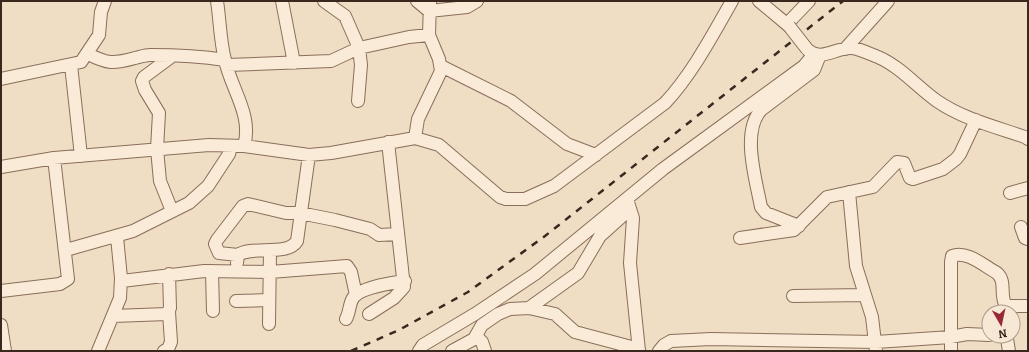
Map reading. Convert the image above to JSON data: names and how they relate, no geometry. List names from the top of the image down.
{
  "north": "bottom"
}
